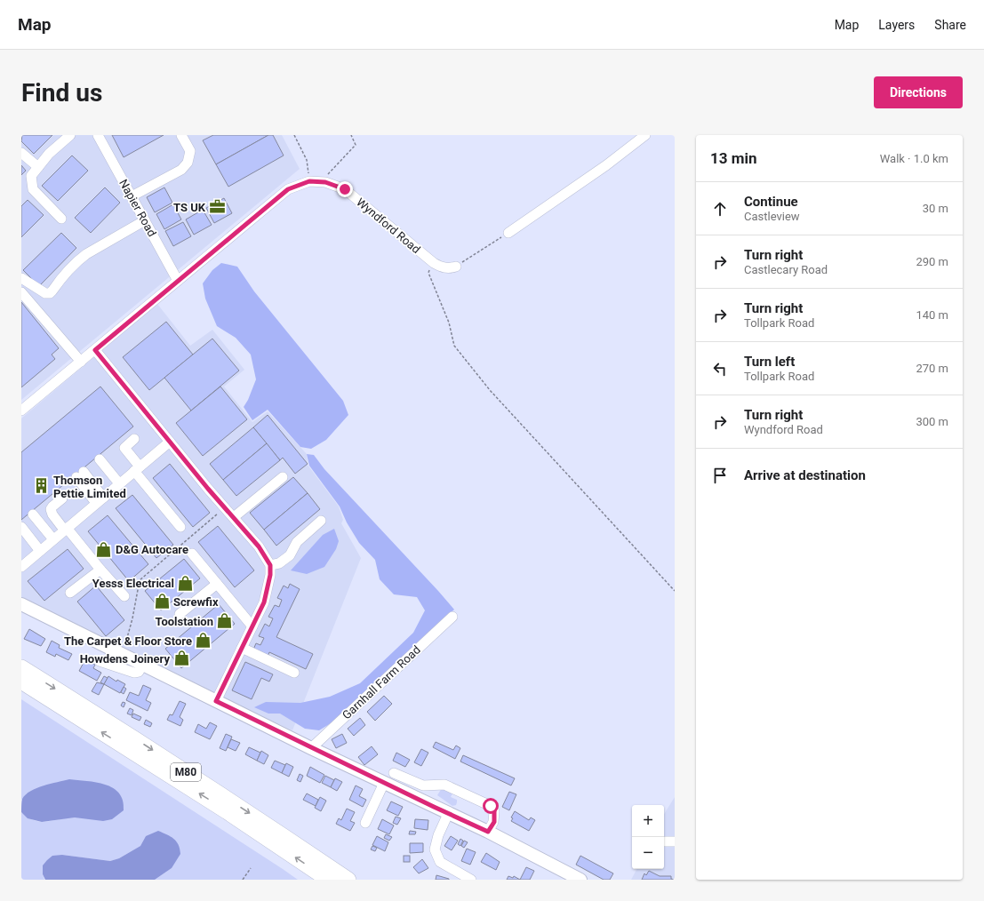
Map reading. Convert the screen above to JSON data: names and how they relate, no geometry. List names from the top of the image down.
{
  "streets": {
    "highway": ["M80"],
    "street": ["Napier Road", "Wyndford Road", "Garnhall Farm Road"]
  },
  "crossings": [
    ["Napier Road", "Wyndford Road"]
  ],
  "places": {
    "office": ["TS UK"],
    "building": ["Thomson Pettie Limited"],
    "shop": [
      "D&G Autocare",
      "Yesss Electrical",
      "Screwfix",
      "Toolstation",
      "The Carpet & Floor Store",
      "Howdens Joinery"
    ]
  },
  "page": {
    "header": "Map",
    "nav": ["Map", "Layers", "Share"],
    "buttons": "Directions",
    "title": "Find us",
    "heading": ["13 min", "Walk · 1.0 km"],
    "list": [
      ["Continue", "Castleview", "30 m"],
      ["Turn right", "Castlecary Road", "290 m"],
      ["Turn right", "Tollpark Road", "140 m"],
      ["Turn left", "Tollpark Road", "270 m"],
      ["Turn right", "Wyndford Road", "300 m"],
      "Arrive at destination"
    ],
    "map_buttons": ["+", "−"]
  }
}
